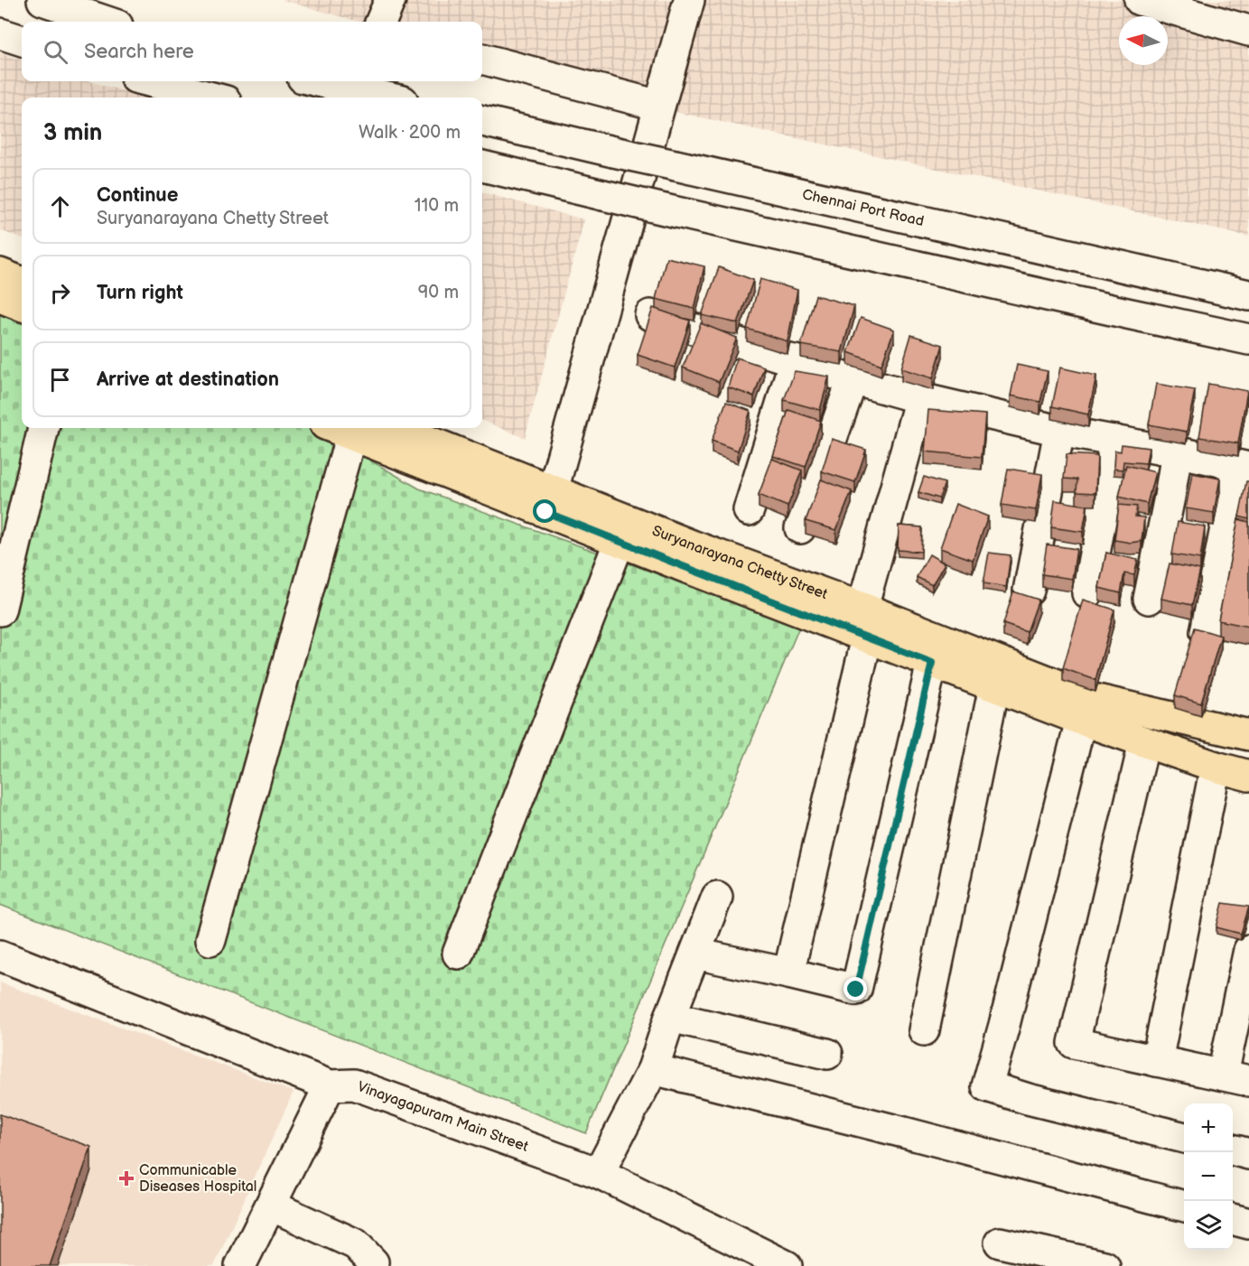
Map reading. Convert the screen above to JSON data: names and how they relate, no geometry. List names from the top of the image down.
{
  "streets": {
    "main road": ["Suryanarayana Chetty Street"],
    "street": ["Chennai Port Road", "Vinayagapuram Main Street"]
  },
  "places": {
    "health": ["Communicable Diseases Hospital"]
  },
  "north": "left",
  "page": {
    "search": "Search here",
    "heading": ["3 min", "Walk · 200 m"],
    "list": [
      ["Continue", "Suryanarayana Chetty Street", "110 m"],
      ["Turn right", "90 m"],
      "Arrive at destination"
    ],
    "map_buttons": ["+", "−"]
  }
}
